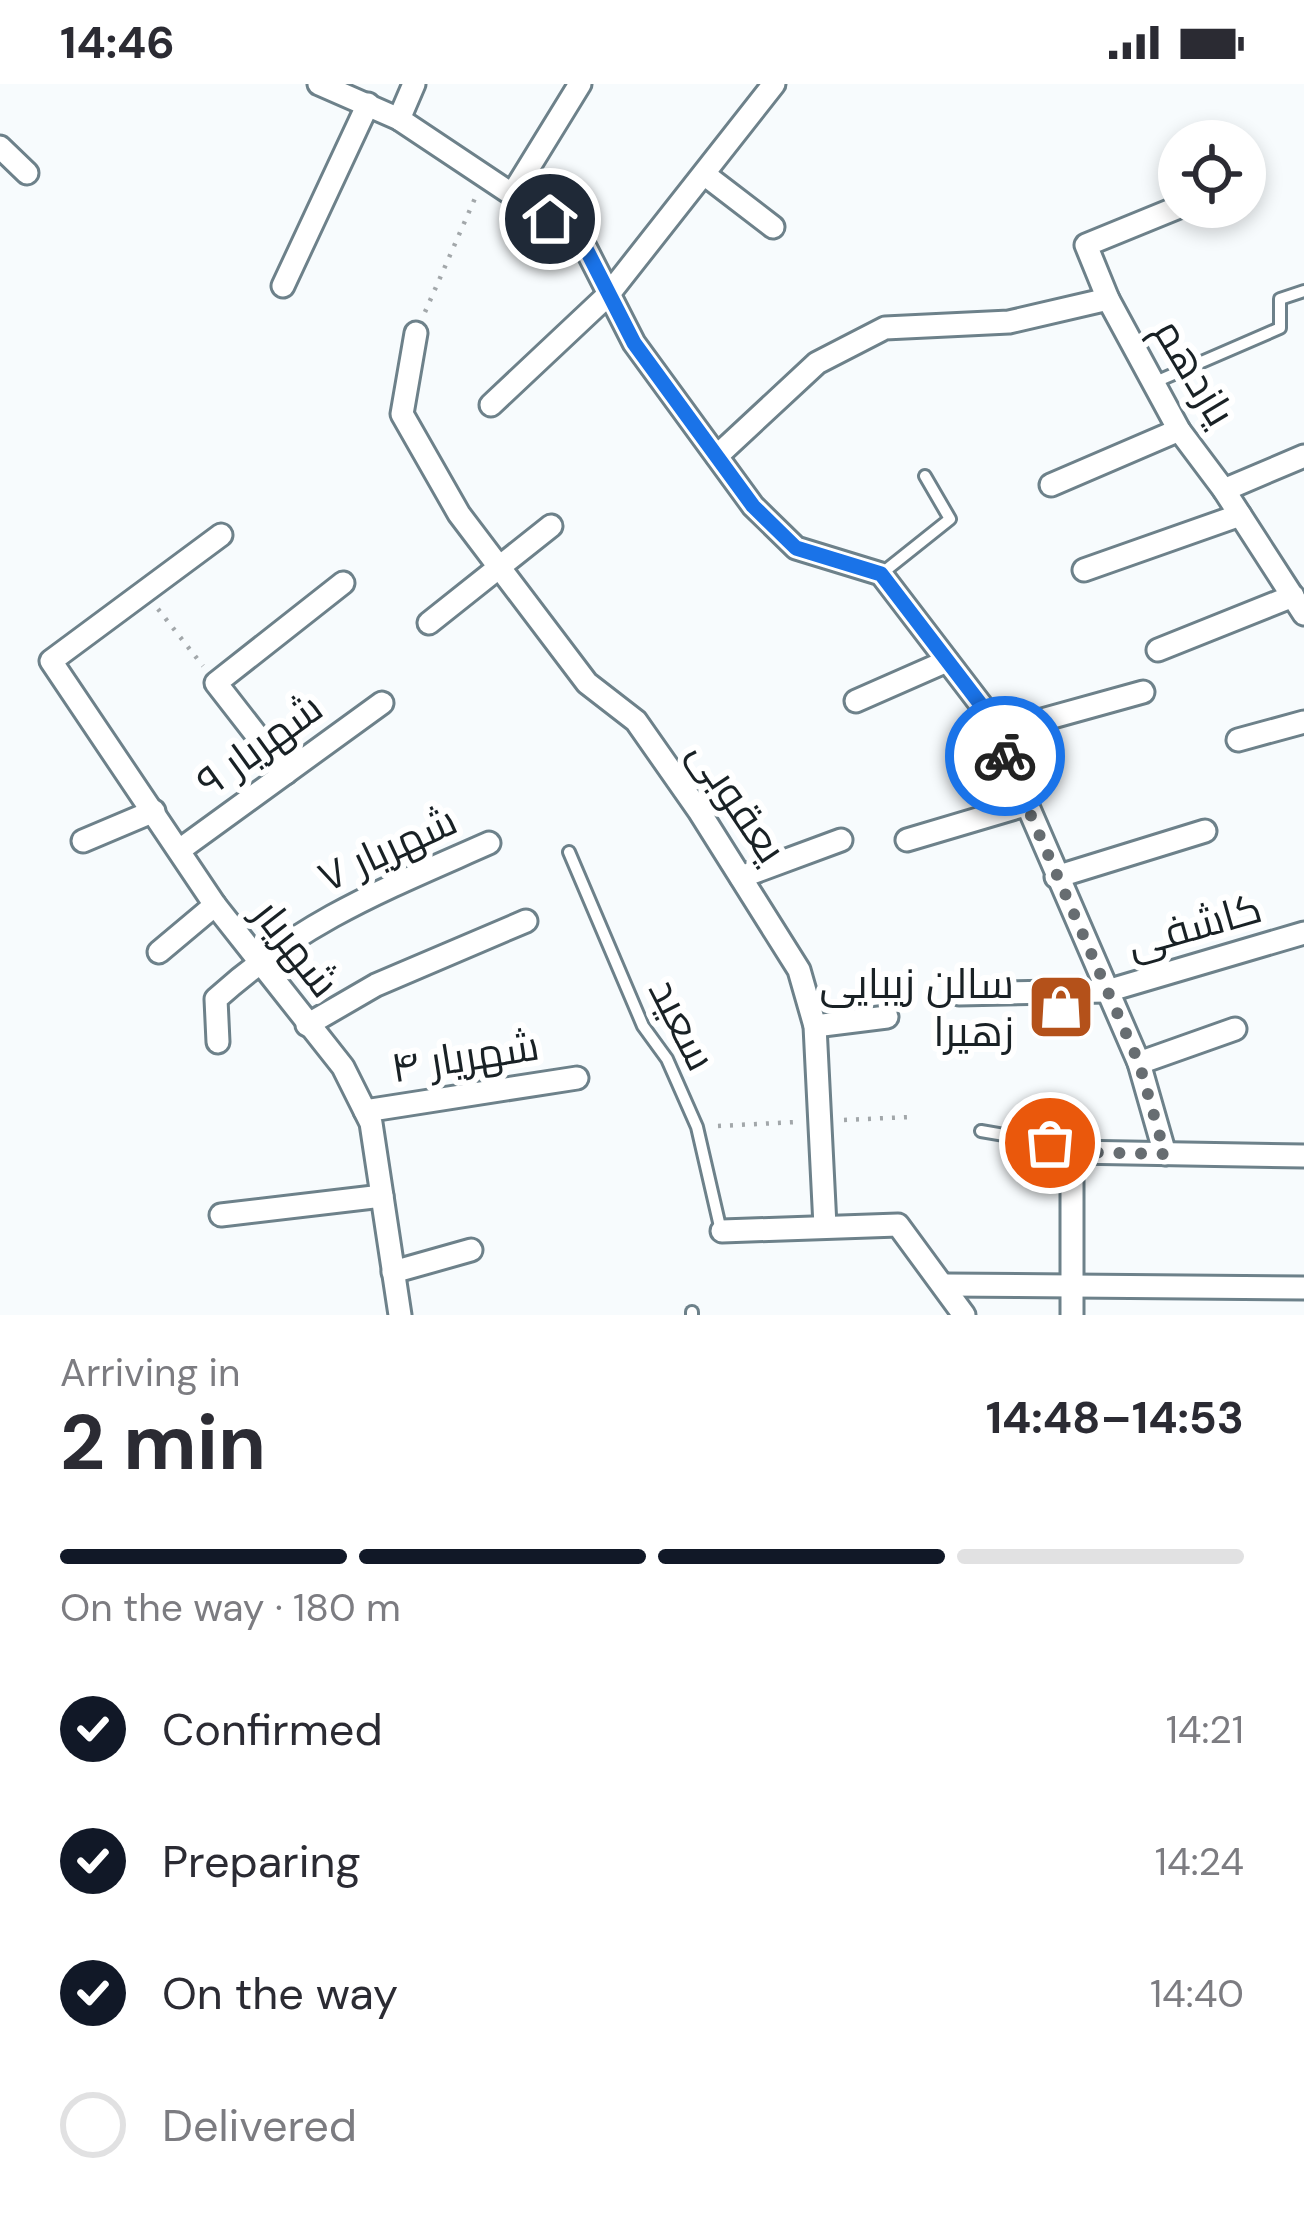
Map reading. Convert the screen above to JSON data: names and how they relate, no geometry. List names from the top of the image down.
{
  "streets": {
    "street": [
      "یازدهم",
      "شهریار ۹",
      "یعقوبی",
      "شهریار ۷",
      "کاشفی",
      "شهریار",
      "شهریار ۴"
    ],
    "lane": ["سعید"]
  },
  "crossings": [
    ["شهریار ۹", "شهریار"],
    ["شهریار ۷", "شهریار"],
    ["شهریار", "شهریار ۴"]
  ],
  "places": {
    "shop": ["سالن زیبایی زهیرا"]
  },
  "page": {
    "status": "14:46",
    "heading": ["2 min", "Arriving in", "14:48–14:53"],
    "bar": "On the way · 180 m",
    "list": [
      ["Confirmed", "14:21"],
      ["Preparing", "14:24"],
      ["On the way", "14:40"],
      "Delivered"
    ]
  }
}
